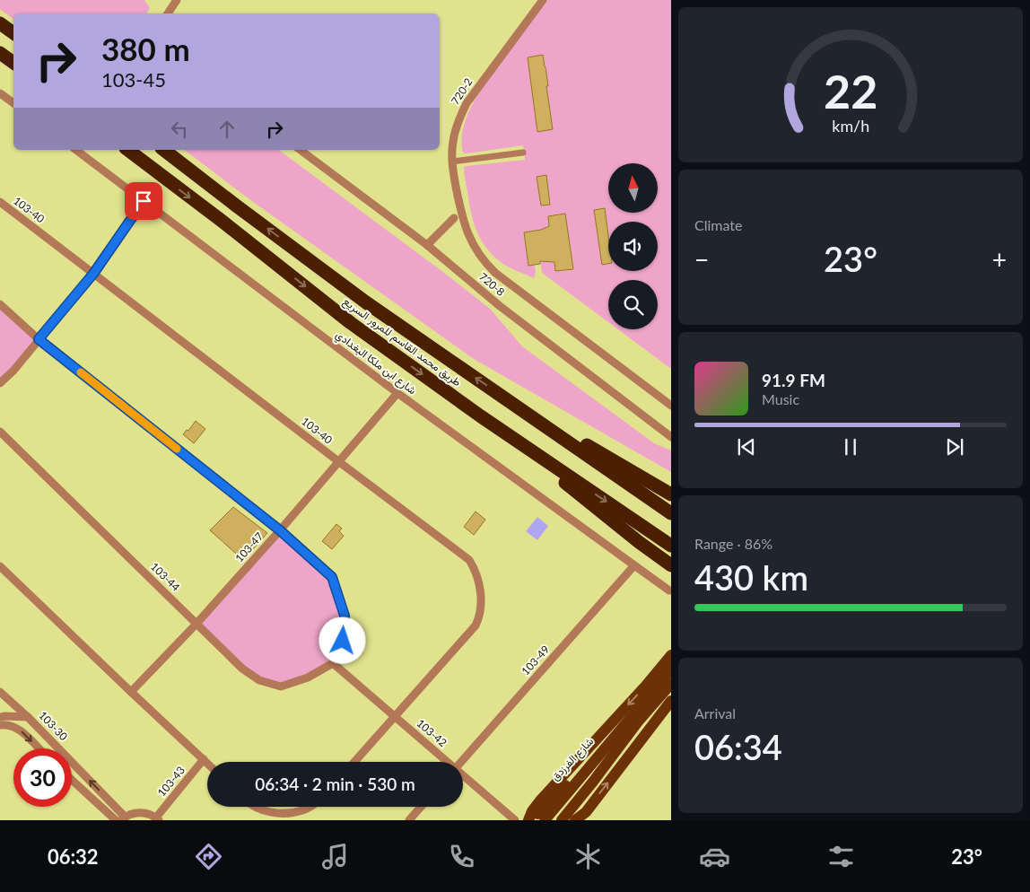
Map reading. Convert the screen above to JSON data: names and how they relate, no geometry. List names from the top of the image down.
{
  "streets": {
    "highway": ["طريق محمد القاسم للمرور السريع"],
    "main road": ["شارع الفرزدق"],
    "street": [
      "720-2",
      "103-40",
      "720-8",
      "شارع ابن ملكا البغدادي",
      "103-47",
      "103-44",
      "103-49",
      "103-30",
      "103-42",
      "103-43"
    ]
  },
  "crossings": [
    ["720-2", "720-8"],
    ["103-40", "103-47"],
    ["103-40", "103-42"],
    ["شارع ابن ملكا البغدادي", "103-47"],
    ["شارع ابن ملكا البغدادي", "103-49"],
    ["103-47", "103-44"],
    ["103-47", "103-42"],
    ["103-44", "103-42"]
  ],
  "north": "top",
  "page": {
    "turn": ["380 m", "103-45"],
    "tile": [
      "Climate",
      ["Range · 86%", "430 km"],
      ["Arrival", "06:34"]
    ],
    "heat": ["−", "23°", "+"],
    "song": ["91.9 FM", "Music"],
    "limit": "30",
    "trip": "06:34 · 2 min · 530 m",
    "tabs": ["06:32", "23°"],
    "gauge": ["22", "km/h"]
  }
}
